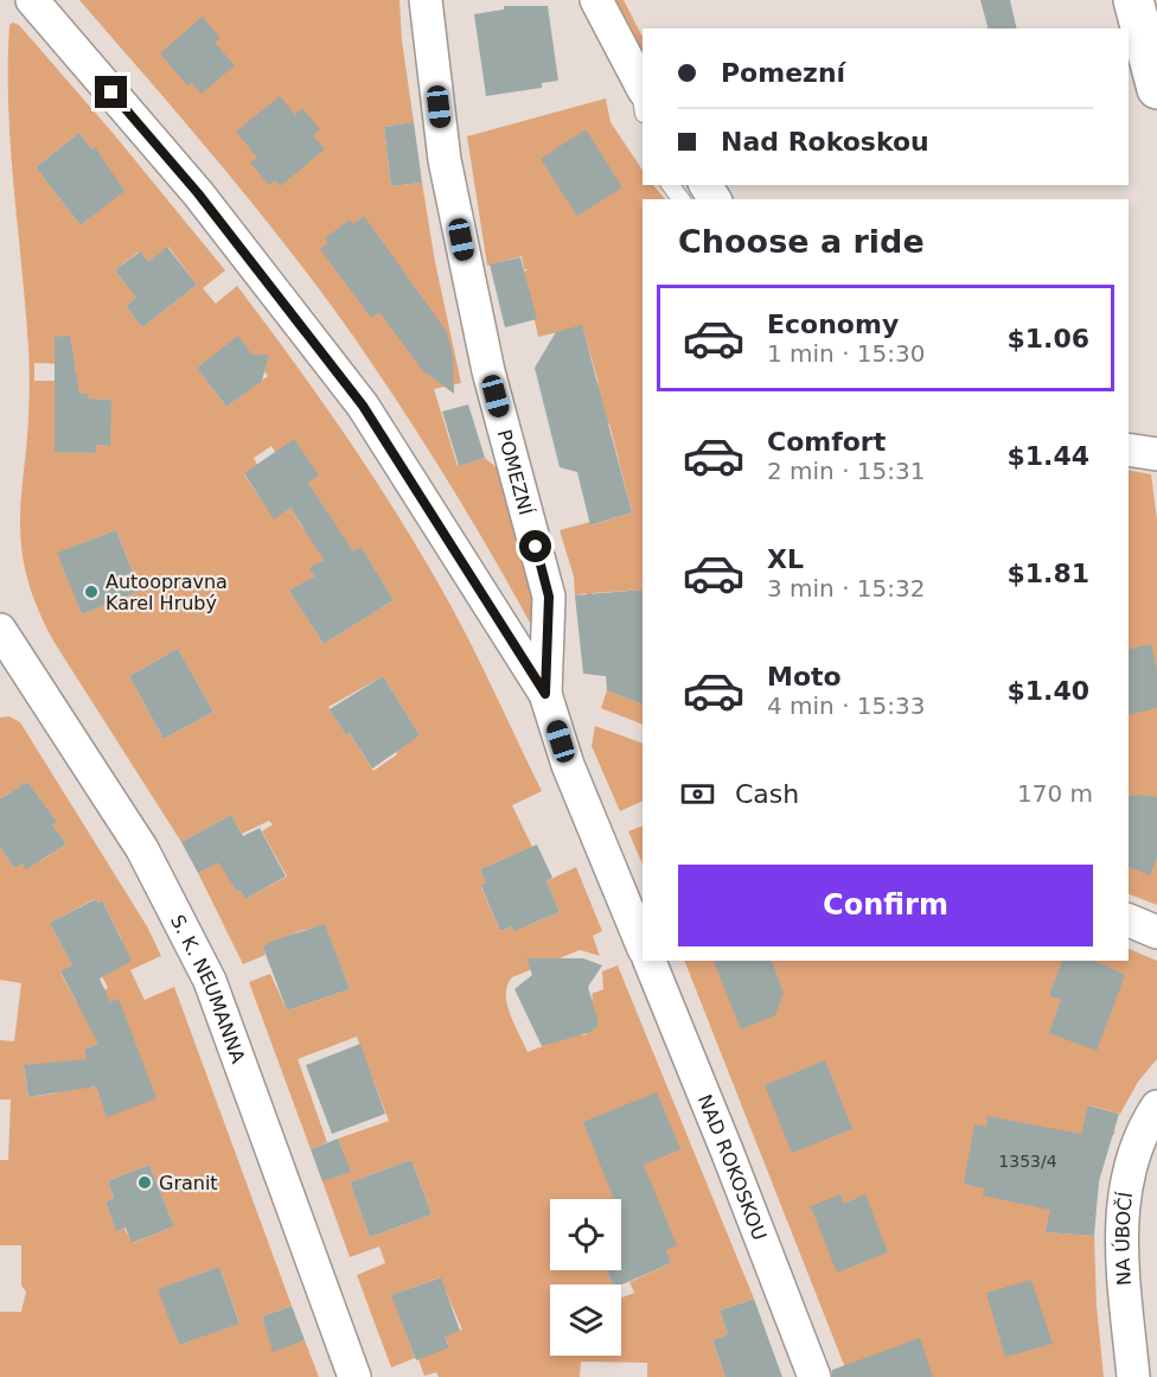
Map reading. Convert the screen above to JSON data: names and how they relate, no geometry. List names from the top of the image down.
{
  "streets": {
    "street": [
      "POMEZNÍ",
      "S. K. NEUMANNA",
      "NAD ROKOSKOU",
      "NA ÚBOČÍ"
    ]
  },
  "places": ["Autoopravna Karel Hrubý", "Granit"],
  "house_numbers": ["1353/4"],
  "page": {
    "banner": ["Pomezní", "Nad Rokoskou"],
    "heading": "Choose a ride",
    "list": [
      {
        "name": "Economy",
        "note": "1 min · 15:30",
        "value": "$1.06"
      },
      {
        "name": "Comfort",
        "note": "2 min · 15:31",
        "value": "$1.44"
      },
      {
        "name": "XL",
        "note": "3 min · 15:32",
        "value": "$1.81"
      },
      {
        "name": "Moto",
        "note": "4 min · 15:33",
        "value": "$1.40"
      }
    ],
    "pay": ["Cash", "170 m"],
    "buttons": "Confirm"
  }
}
